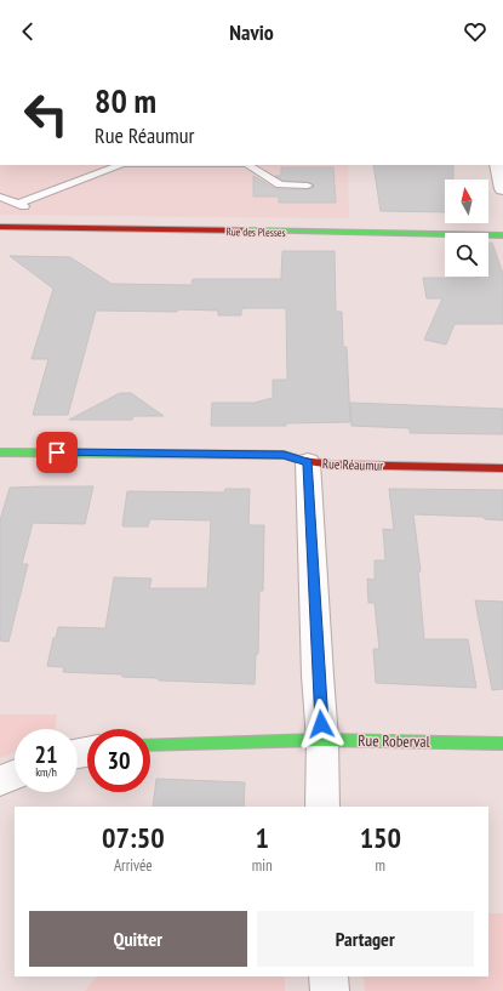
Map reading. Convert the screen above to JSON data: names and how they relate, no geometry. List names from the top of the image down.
{
  "streets": {
    "street": ["Rue des Plesses", "Rue Réaumur", "Rue Roberval"]
  },
  "north": "top",
  "page": {
    "header": "Navio",
    "turn": ["80 m", "Rue Réaumur"],
    "speed": "21 km/h",
    "limit": "30",
    "eta": [
      "07:50",
      "Arrivée",
      "1",
      "min",
      "150",
      "m"
    ],
    "buttons": ["Quitter", "Partager"]
  }
}
